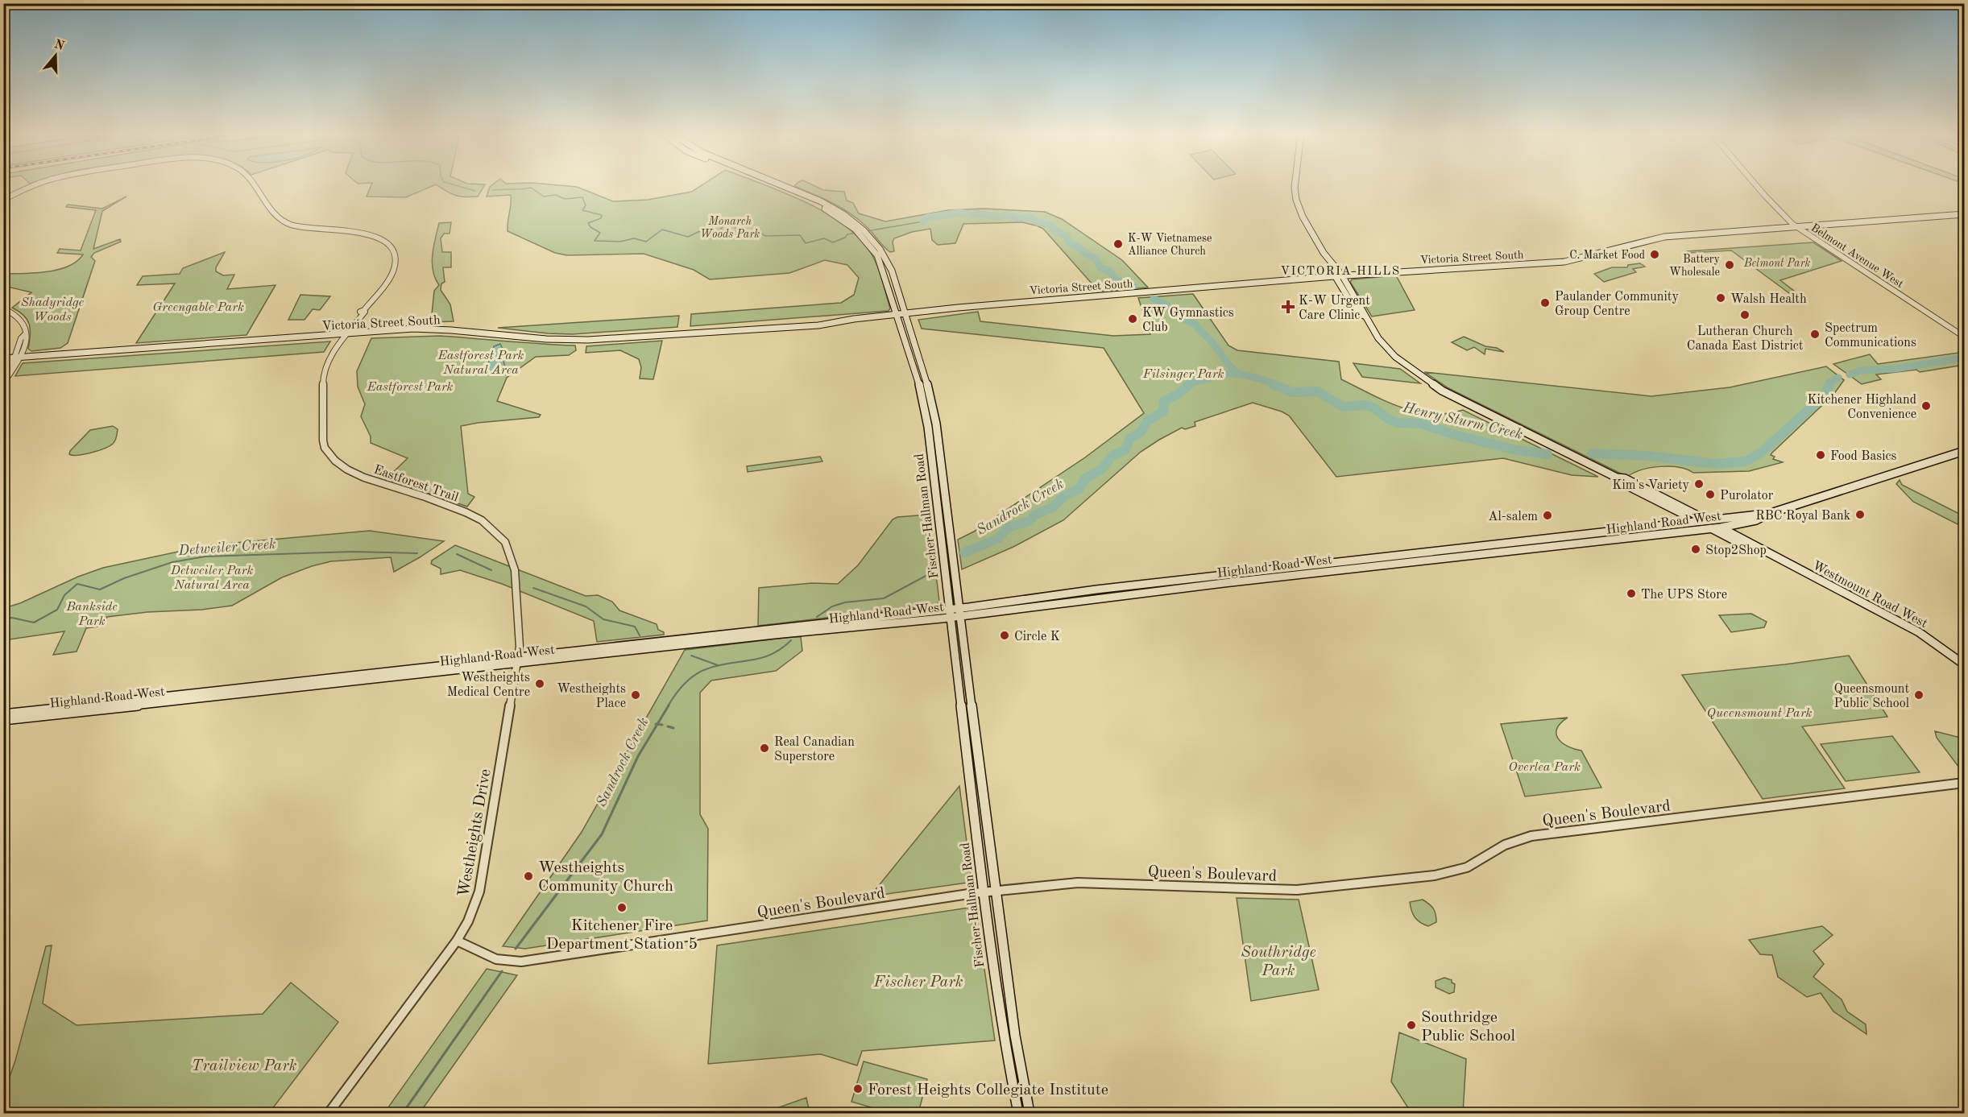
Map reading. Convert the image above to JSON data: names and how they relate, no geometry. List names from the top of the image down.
{
  "streets": {
    "main road": [
      "Victoria Street South",
      "Fischer-Hallman Road",
      "Highland Road West",
      "Westmount Road West"
    ],
    "street": [
      "Belmont Avenue West",
      "Eastforest Trail",
      "Queen's Boulevard",
      "Westheights Drive"
    ]
  },
  "crossings": [
    ["Belmont Avenue West", "Victoria Street South"],
    ["Victoria Street South", "Eastforest Trail"],
    ["Victoria Street South", "Fischer-Hallman Road"],
    ["Victoria Street South", "Westmount Road West"],
    ["Eastforest Trail", "Highland Road West"],
    ["Eastforest Trail", "Westheights Drive"],
    ["Fischer-Hallman Road", "Highland Road West"],
    ["Fischer-Hallman Road", "Queen's Boulevard"],
    ["Highland Road West", "Westmount Road West"],
    ["Highland Road West", "Westheights Drive"],
    ["Queen's Boulevard", "Westheights Drive"]
  ],
  "districts": ["VICTORIA HILLS"],
  "water": ["Henry Sturm Creek", "Sandrock Creek", "Detweiler Creek"],
  "parks": [
    "Monarch Woods Park",
    "Belmont Park",
    "Shadyridge Woods",
    "Greengable Park",
    "Eastforest Park Natural Area",
    "Filsinger Park",
    "Eastforest Park",
    "Detweiler Park Natural Area",
    "Bankside Park",
    "Queensmount Park",
    "Overlea Park",
    "Southridge Park",
    "Fischer Park",
    "Trailview Park"
  ],
  "places": {
    "other": [
      "K-W Vietnamese Alliance Church",
      "C. Market Food",
      "Battery Wholesale",
      "Walsh Health",
      "Paulander Community Group Centre",
      "Lutheran Church Canada East District",
      "KW Gymnastics Club",
      "Spectrum Communications",
      "Kitchener Highland Convenience",
      "Food Basics",
      "Kim's Variety",
      "Purolator",
      "RBC Royal Bank",
      "Al-salem",
      "Stop2Shop",
      "The UPS Store",
      "Circle K",
      "Westheights Medical Centre",
      "Westheights Place",
      "Queensmount Public School",
      "Real Canadian Superstore",
      "Westheights Community Church",
      "Kitchener Fire Department Station 5",
      "Southridge Public School",
      "Forest Heights Collegiate Institute"
    ],
    "health": ["K-W Urgent Care Clinic"]
  },
  "north": "top"
}
